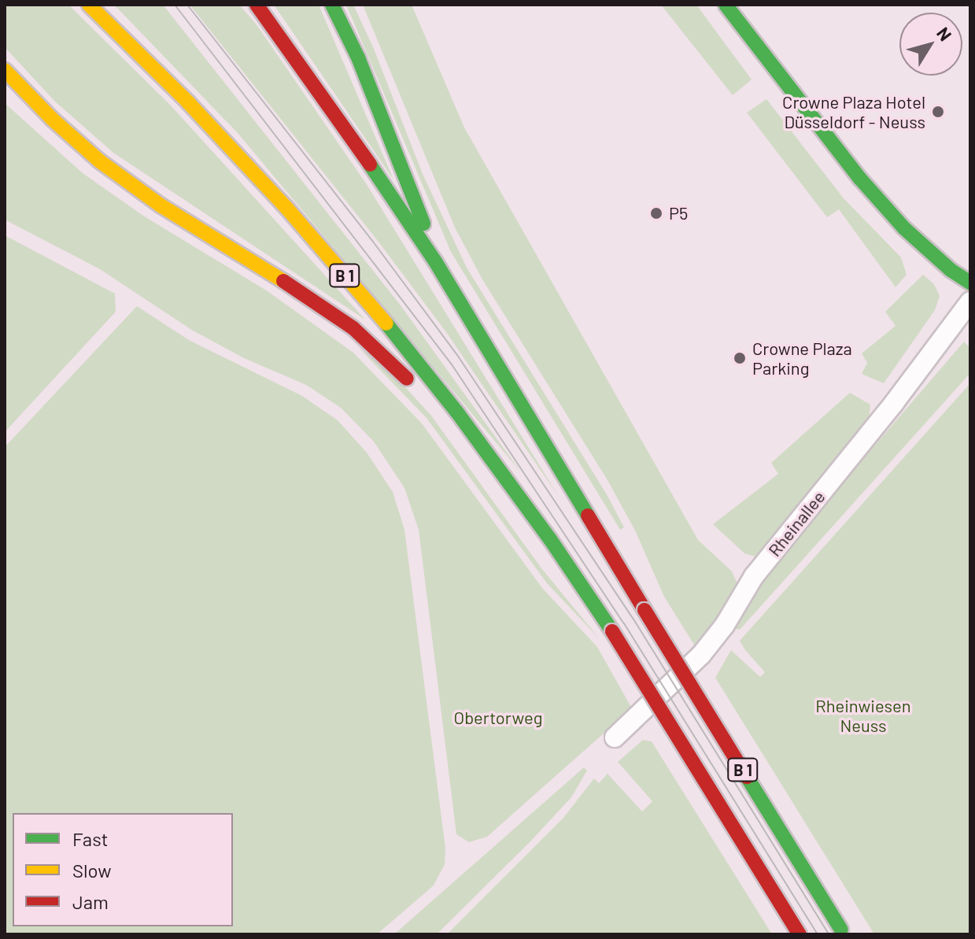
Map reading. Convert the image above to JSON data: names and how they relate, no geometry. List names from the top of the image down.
{
  "streets": {
    "main road": ["B 1"],
    "street": ["Rheinallee"]
  },
  "parks": ["Rheinwiesen Neuss", "Obertorweg"],
  "places": ["Crowne Plaza Hotel Düsseldorf - Neuss", "P5", "Crowne Plaza Parking"],
  "legend": ["Fast", "Slow", "Jam"],
  "north": "top right"
}
